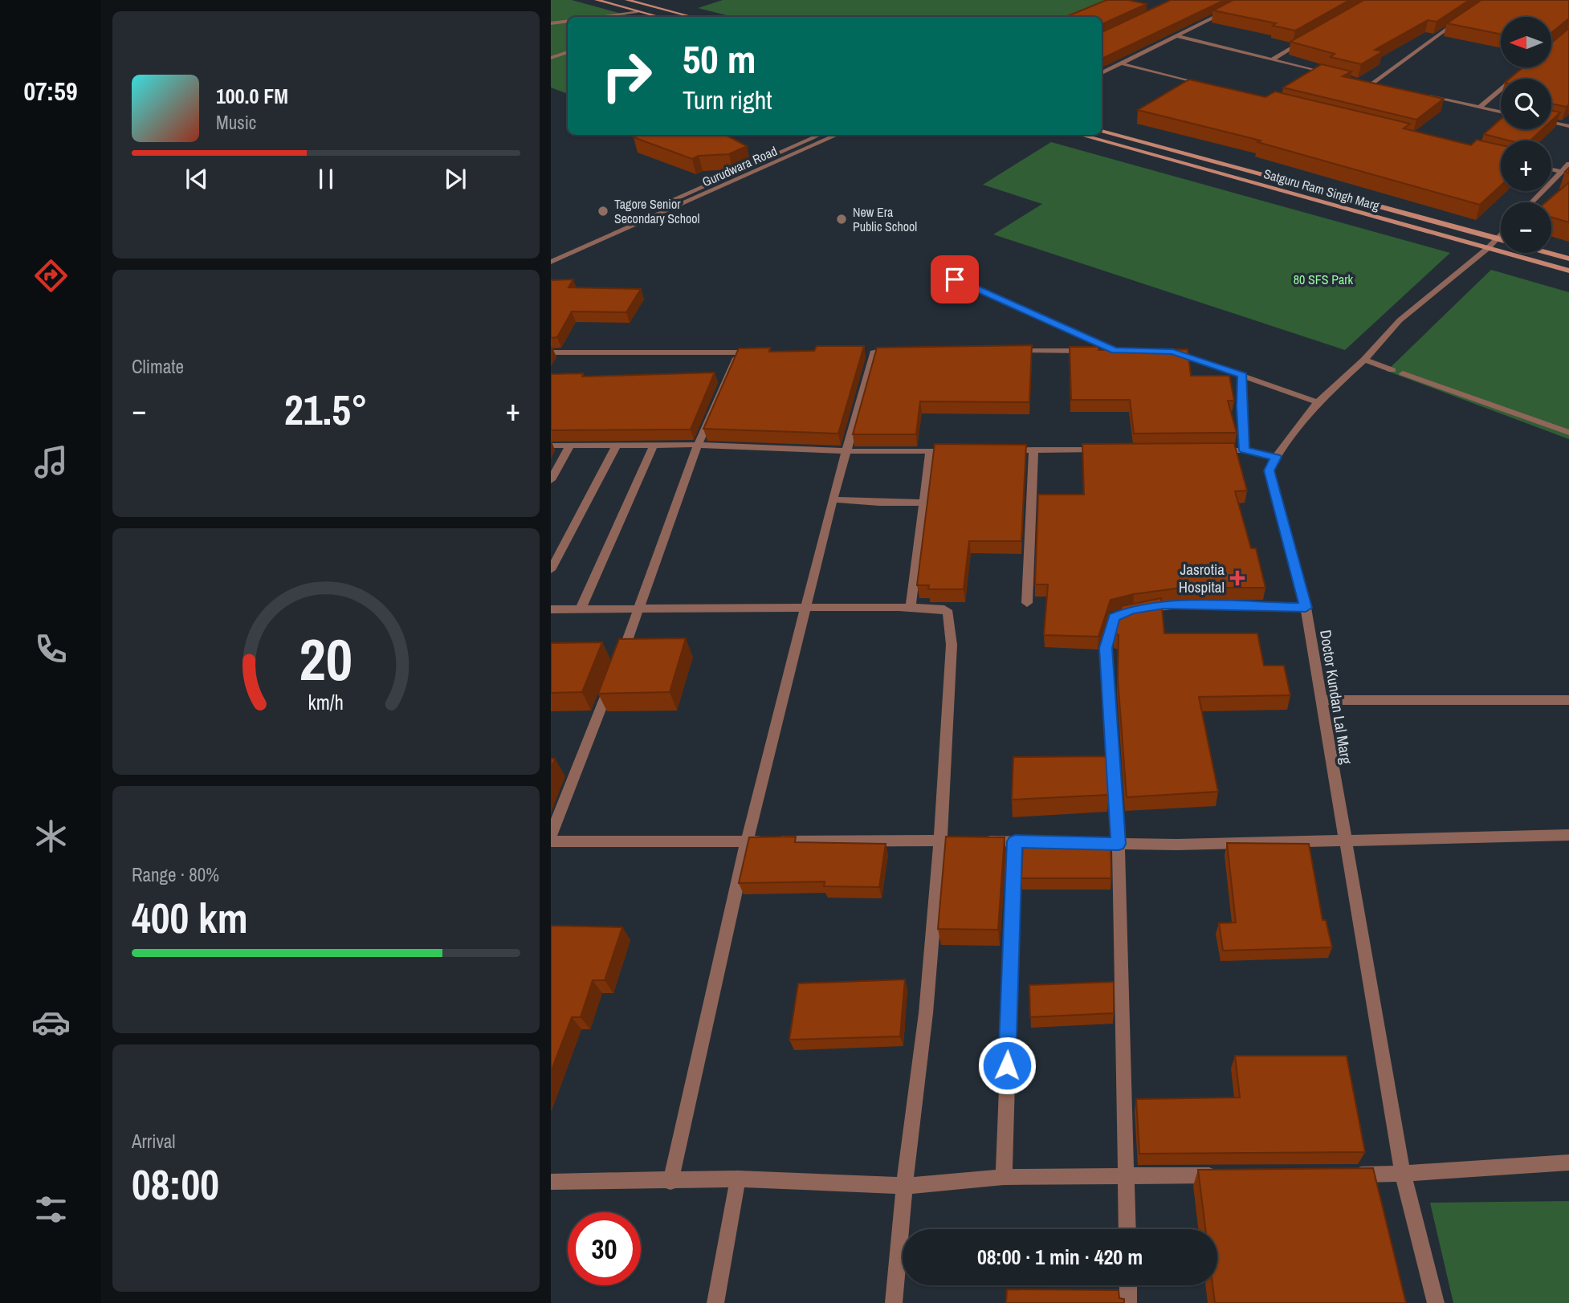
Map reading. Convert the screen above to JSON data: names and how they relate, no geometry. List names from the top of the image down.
{
  "streets": {
    "main road": ["Satguru Ram Singh Marg"],
    "street": ["Gurudwara Road", "Doctor Kundan Lal Marg"]
  },
  "crossings": [
    ["Satguru Ram Singh Marg", "Doctor Kundan Lal Marg"]
  ],
  "parks": ["80 SFS Park"],
  "places": {
    "other": ["Tagore Senior Secondary School", "New Era Public School"],
    "health": ["Jasrotia Hospital"]
  },
  "north": "left",
  "page": {
    "tabs": "07:59",
    "map_buttons": ["+", "−"],
    "turn": ["50 m", "Turn right"],
    "song": ["100.0 FM", "Music"],
    "tile": [
      "Climate",
      ["Range · 80%", "400 km"],
      ["Arrival", "08:00"]
    ],
    "heat": ["−", "21.5°", "+"],
    "limit": "30",
    "trip": "08:00 · 1 min · 420 m",
    "gauge": ["20", "km/h"]
  }
}
